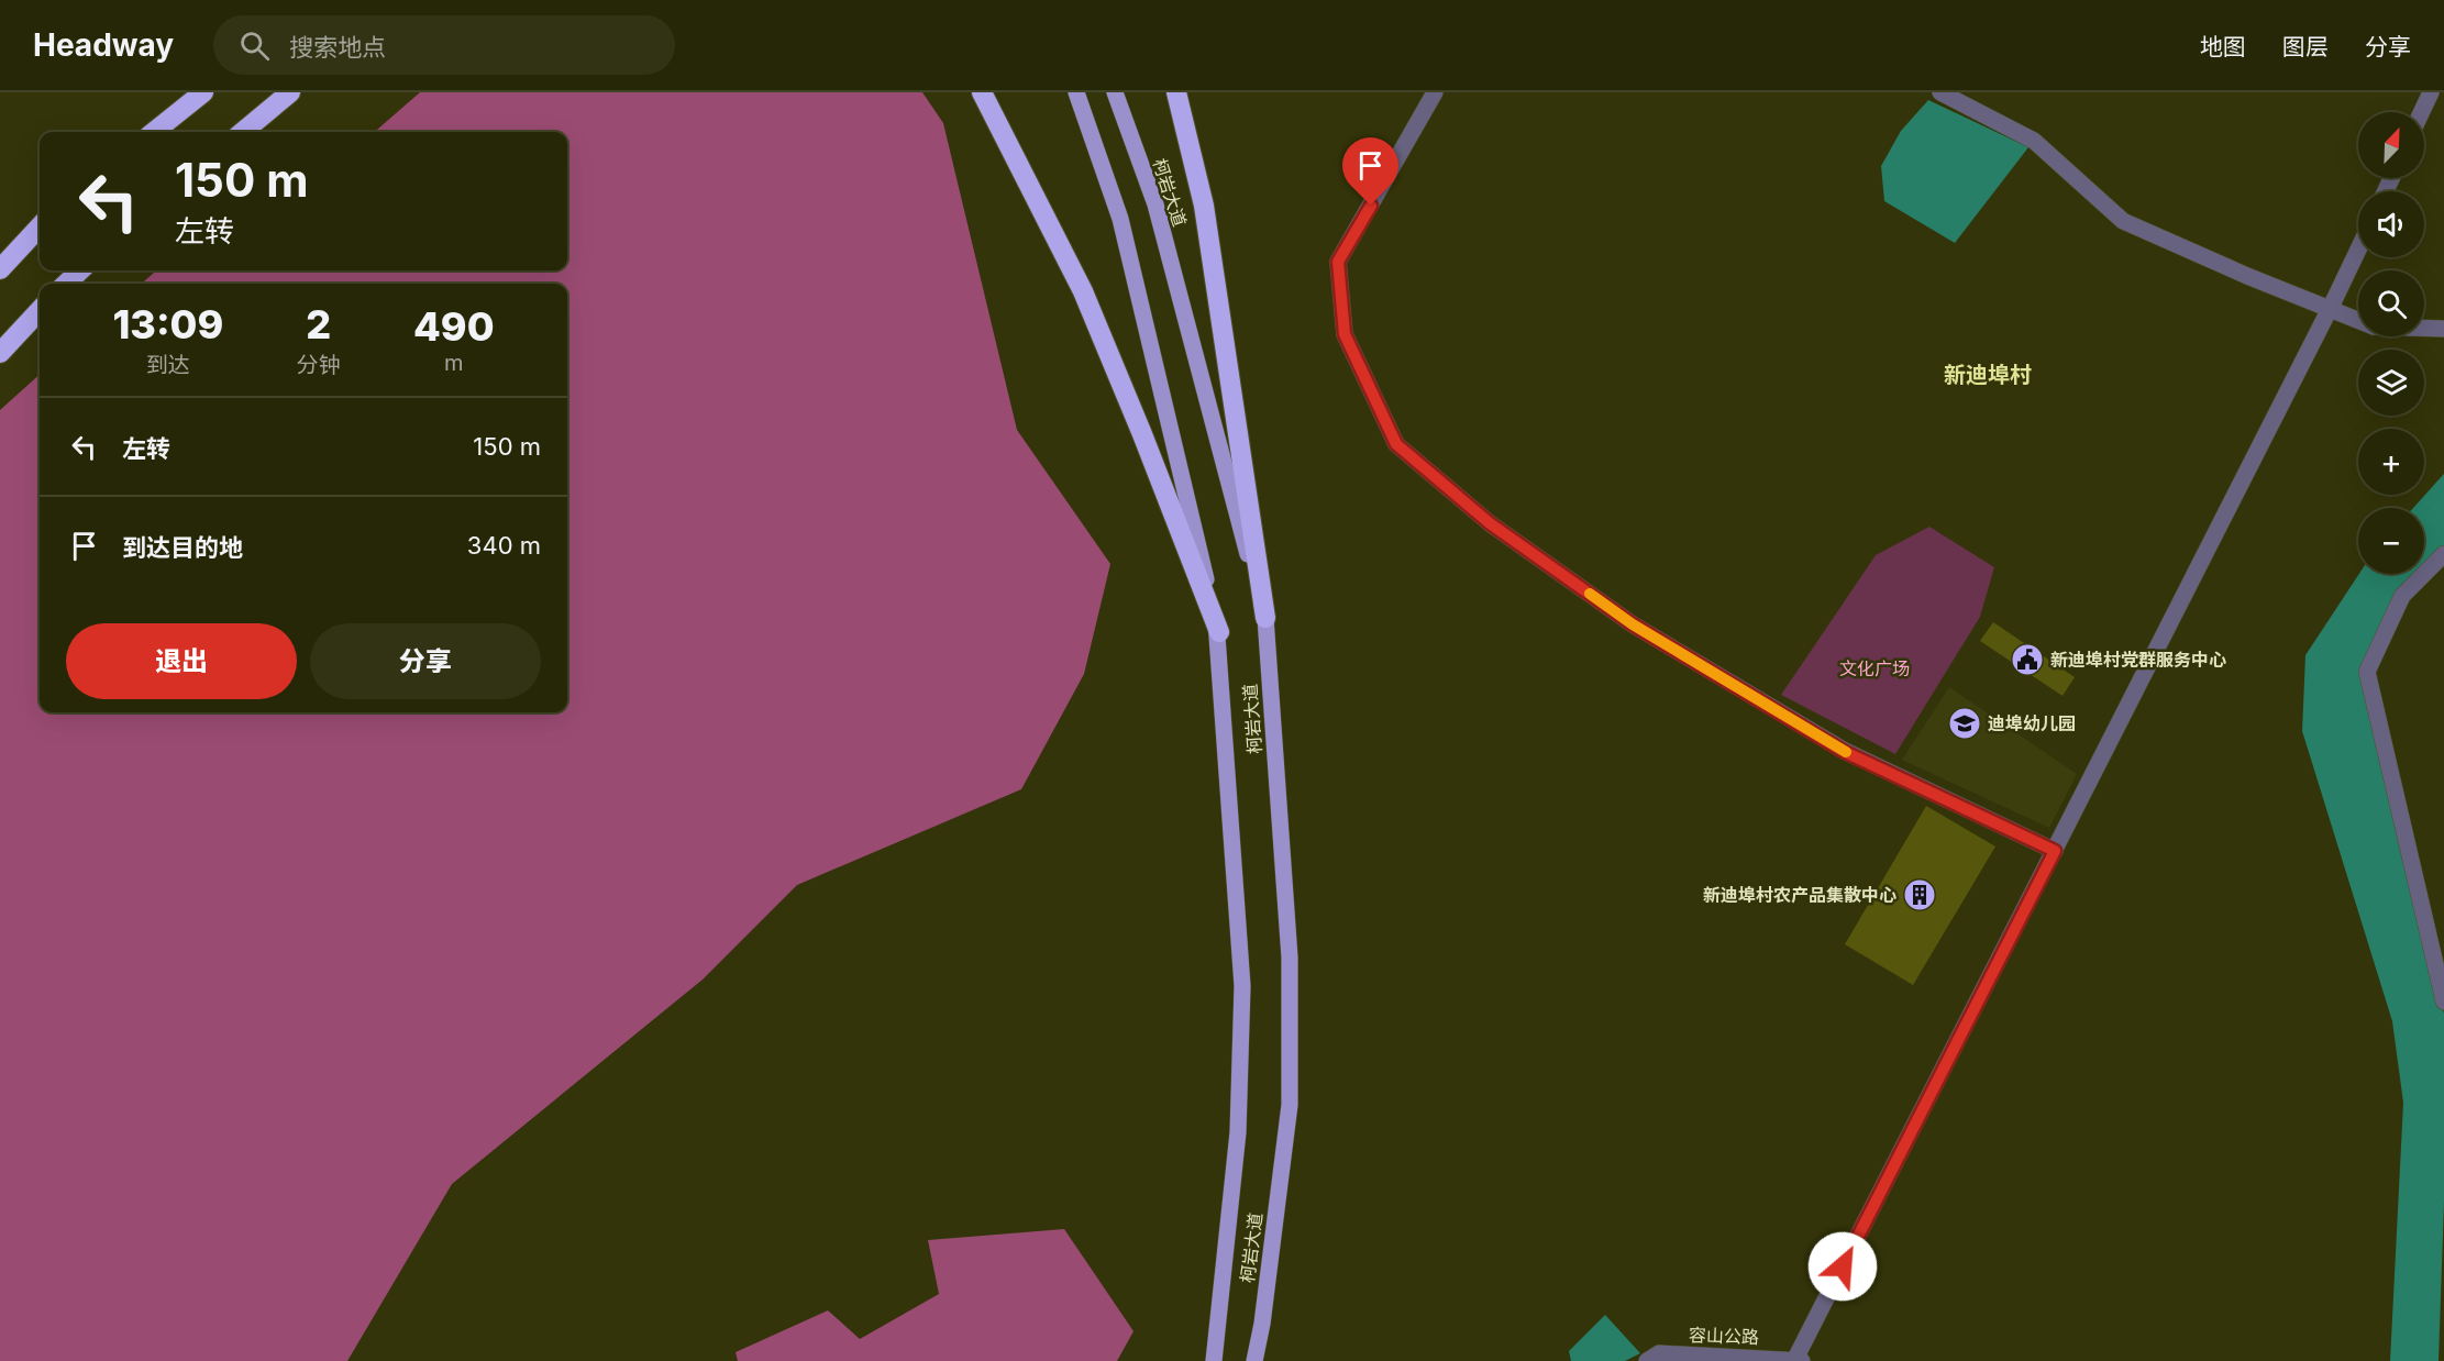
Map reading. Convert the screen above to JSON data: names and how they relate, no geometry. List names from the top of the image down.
{
  "streets": {
    "main road": ["柯岩大道"],
    "street": ["容山公路"]
  },
  "districts": ["新迪埠村"],
  "parks": ["文化广场"],
  "places": {
    "public building": ["新迪埠村党群服务中心"],
    "school or university": ["迪埠幼儿园"],
    "building": ["新迪埠村农产品集散中心"]
  },
  "north": "top right",
  "page": {
    "header": "Headway",
    "search": "搜索地点",
    "nav": ["地图", "图层", "分享"],
    "map_buttons": ["+", "−"],
    "turn": ["150 m", "左转"],
    "eta": [
      "13:09",
      "到达",
      "2",
      "分钟",
      "490",
      "m"
    ],
    "list": [
      {
        "name": "左转",
        "value": "150 m"
      },
      {
        "name": "到达目的地",
        "value": "340 m"
      }
    ],
    "buttons": ["退出", "分享"]
  }
}
